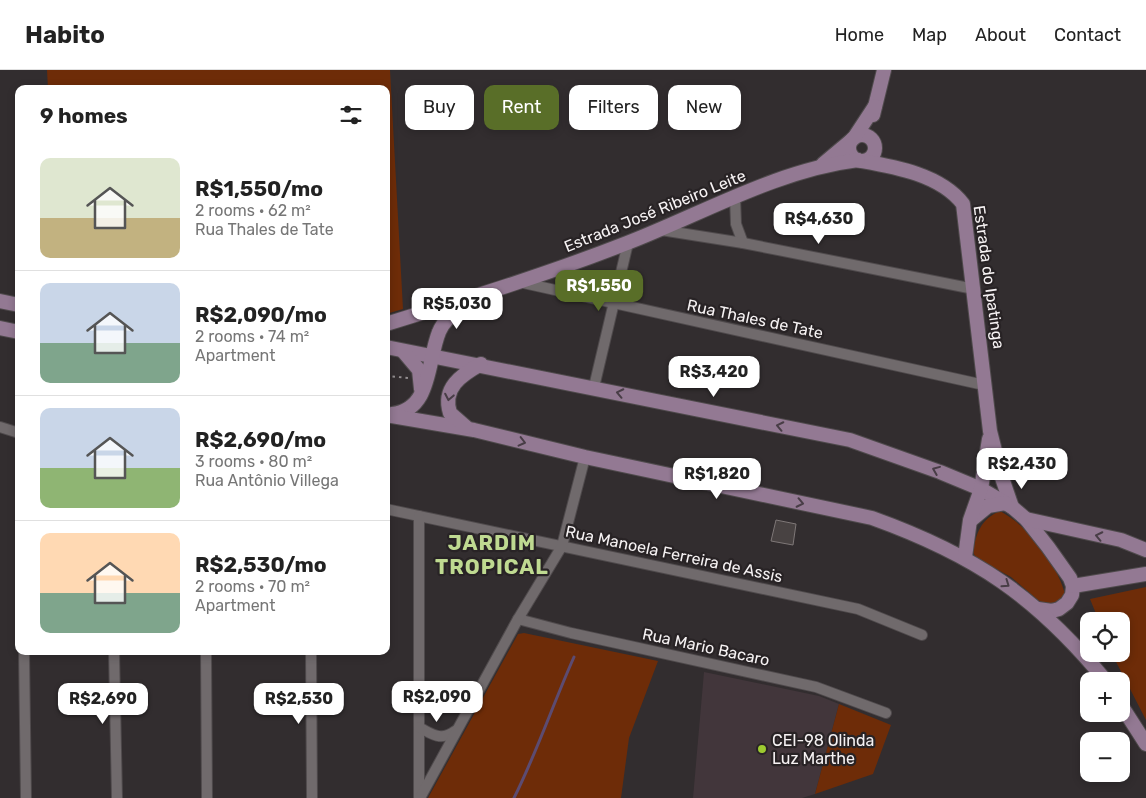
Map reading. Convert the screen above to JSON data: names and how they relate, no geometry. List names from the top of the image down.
{
  "streets": {
    "main road": ["Estrada José Ribeiro Leite", "Estrada do Ipatinga"],
    "street": ["Rua Thales de Tate", "Rua Manoela Ferreira de Assis", "Rua Mario Bacaro"]
  },
  "crossings": [
    ["Estrada José Ribeiro Leite", "Estrada do Ipatinga"],
    ["Estrada José Ribeiro Leite", "Rua Thales de Tate"],
    ["Estrada do Ipatinga", "Rua Thales de Tate"]
  ],
  "districts": ["JARDIM TROPICAL"],
  "places": ["CEI-98 Olinda Luz Marthe"],
  "page": {
    "header": "Habito",
    "nav": [
      "Home",
      "Map",
      "About",
      "Contact"
    ],
    "chip": [
      "Buy",
      "Rent",
      "Filters",
      "New"
    ],
    "heading": "9 homes",
    "list": [
      {
        "name": "R$1,550/mo",
        "note": "2 rooms · 62 m² · Rua Thales de Tate"
      },
      {
        "name": "R$2,090/mo",
        "note": "2 rooms · 74 m² · Apartment"
      },
      {
        "name": "R$2,690/mo",
        "note": "3 rooms · 80 m² · Rua Antônio Villega"
      },
      {
        "name": "R$2,530/mo",
        "note": "2 rooms · 70 m² · Apartment"
      }
    ],
    "price": [
      "R$4,630",
      "R$1,550",
      "R$5,030",
      "R$3,420",
      "R$2,430",
      "R$1,820",
      "R$2,090",
      "R$2,690",
      "R$2,530"
    ],
    "map_buttons": ["+", "−"]
  }
}
